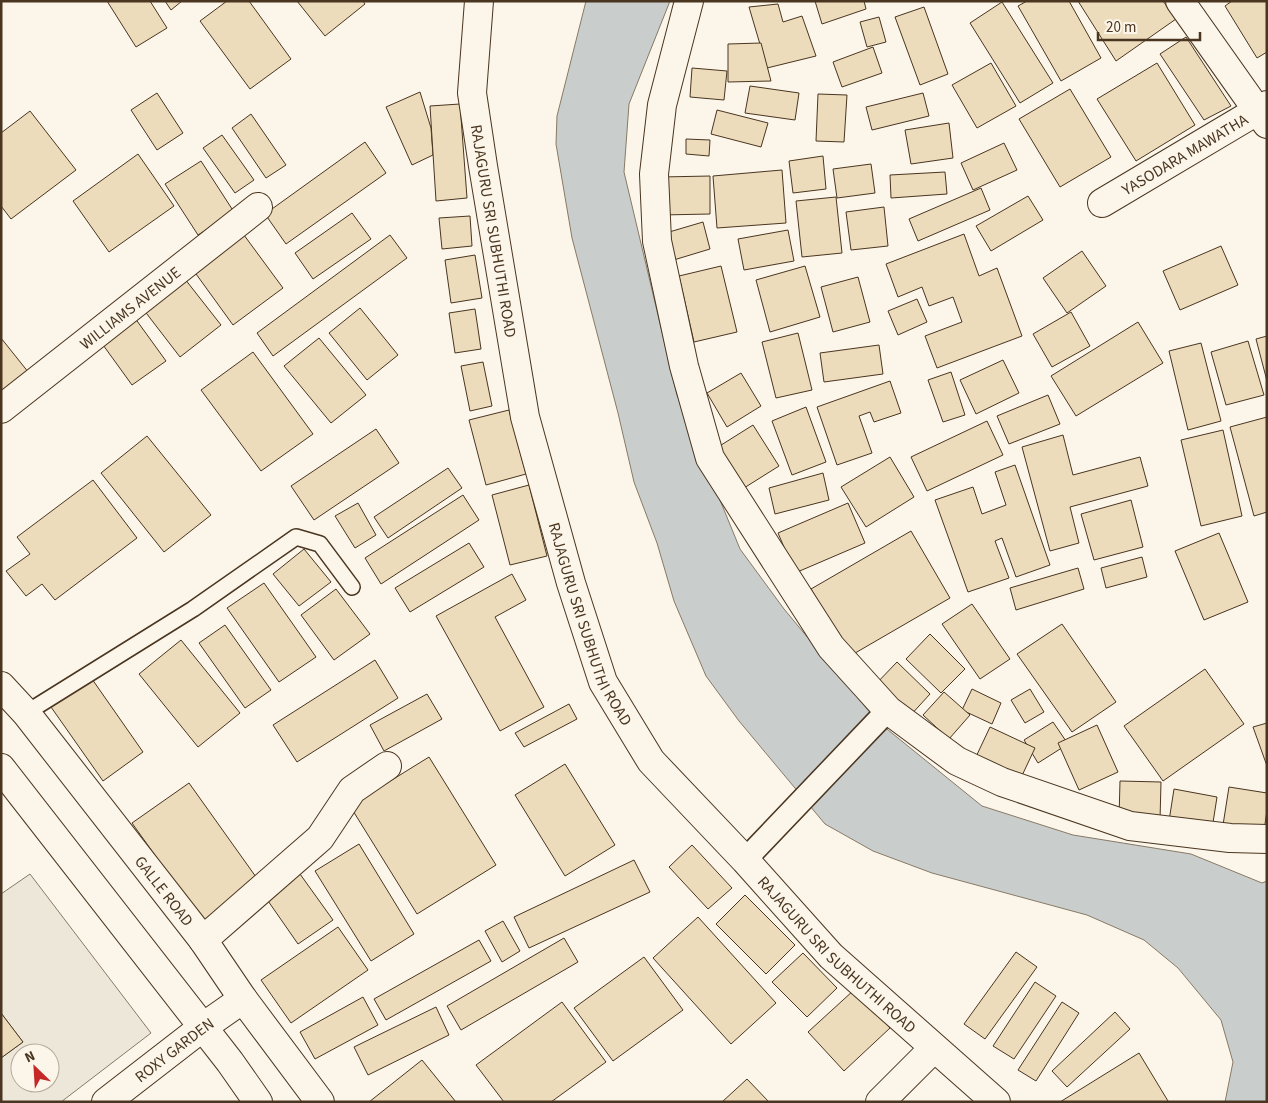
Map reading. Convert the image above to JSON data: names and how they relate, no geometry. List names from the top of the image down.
{
  "streets": {
    "main road": [
      "YASODARA MAWATHA",
      "RAJAGURU SRI SUBHUTHI ROAD",
      "WILLIAMS AVENUE",
      "GALLE ROAD",
      "ROXY GARDEN"
    ]
  },
  "crossings": [
    ["GALLE ROAD", "ROXY GARDEN"]
  ],
  "scale_bar": "20 m",
  "north": "top left"
}
